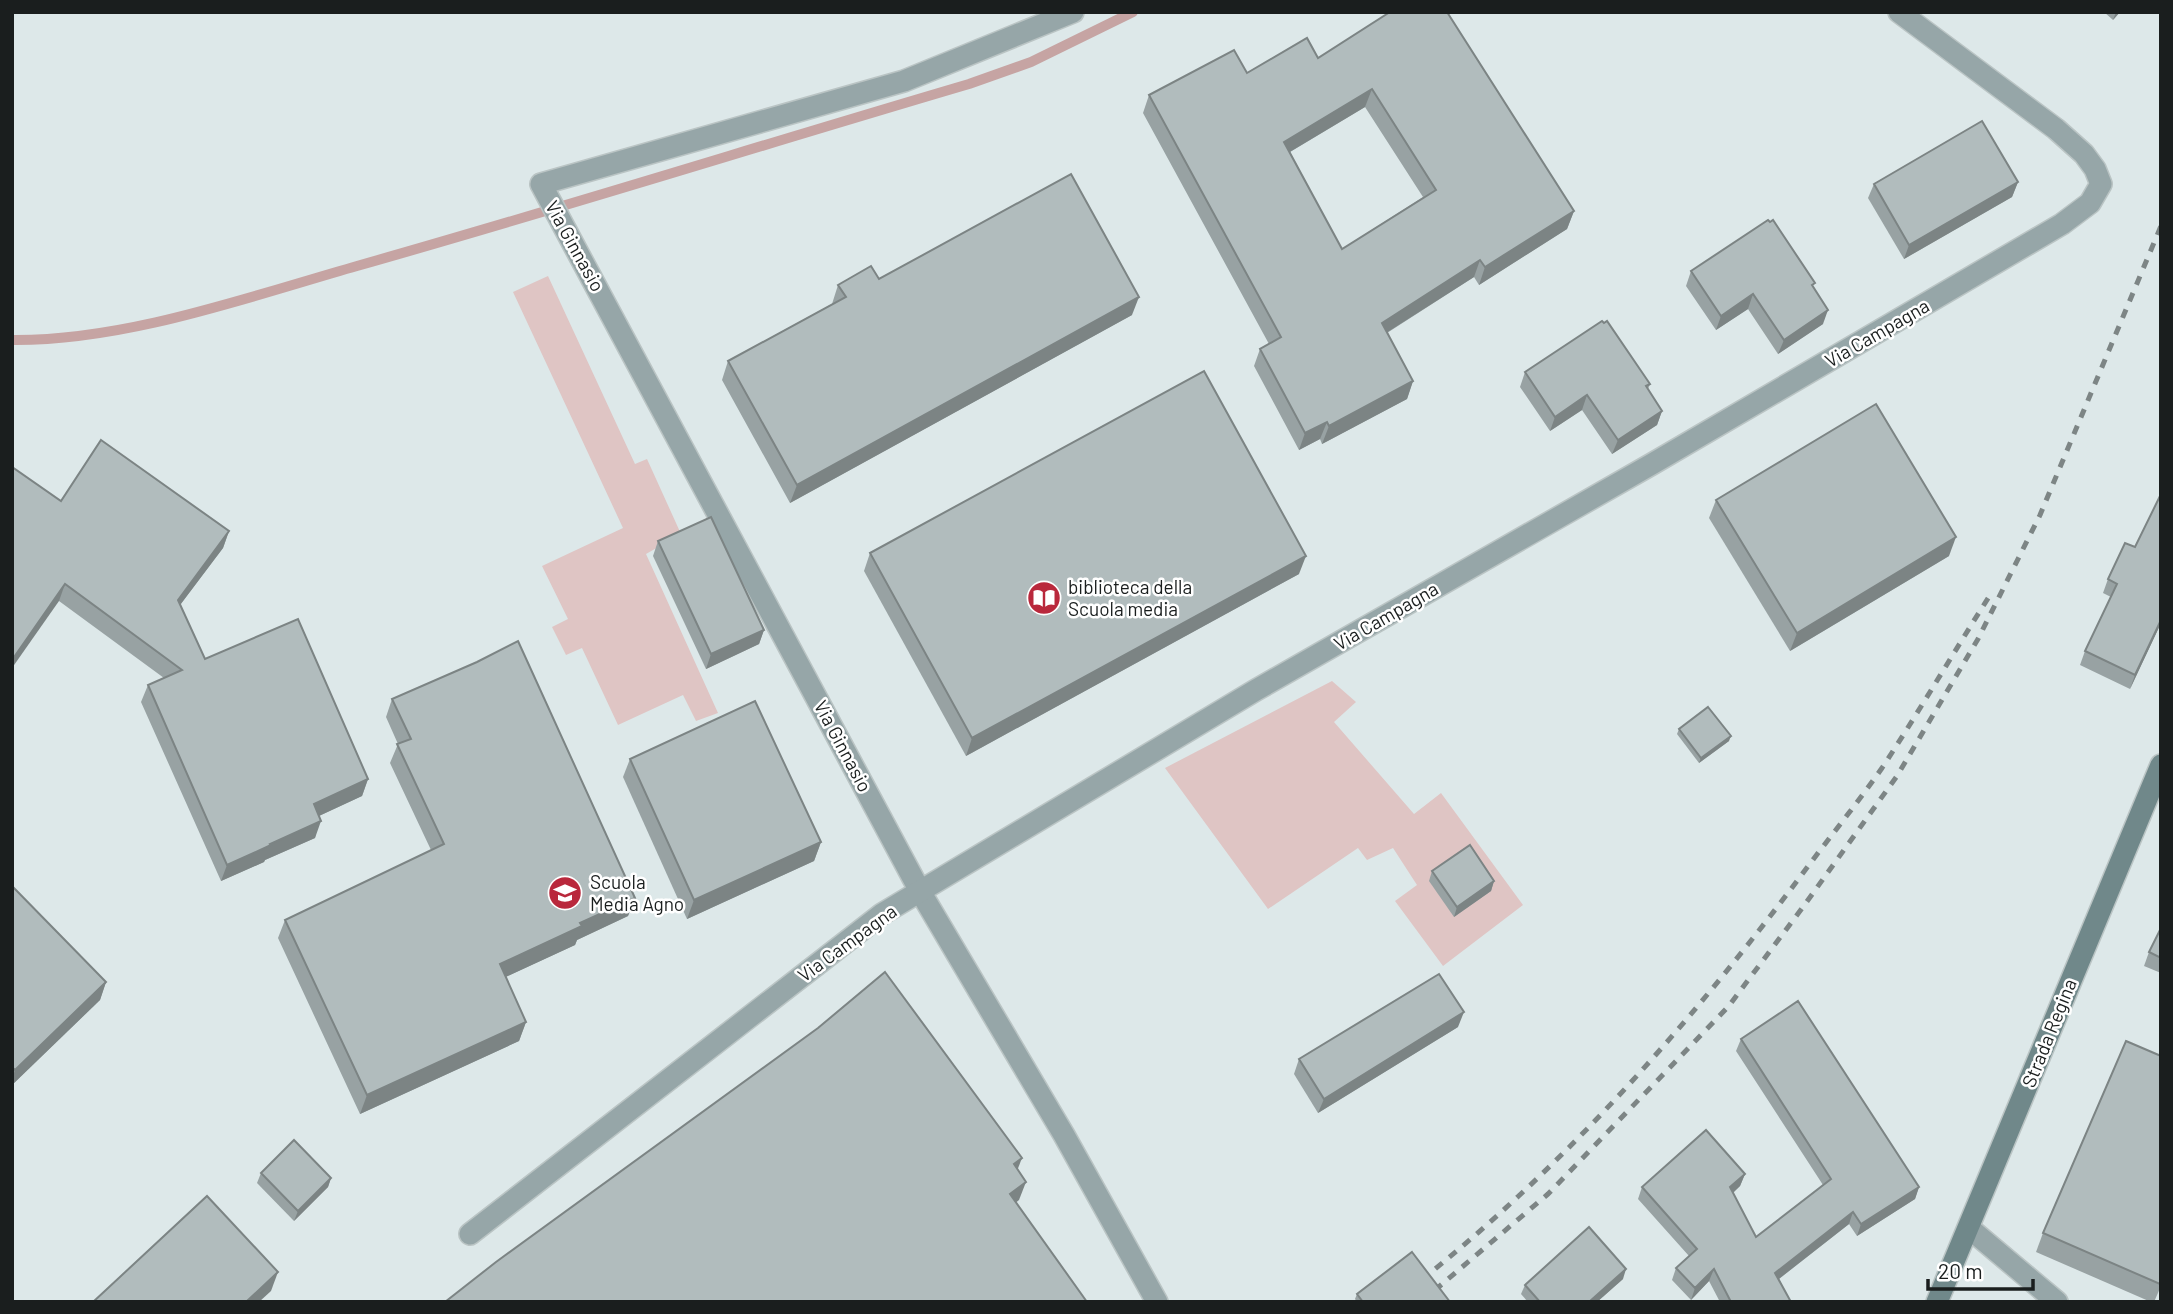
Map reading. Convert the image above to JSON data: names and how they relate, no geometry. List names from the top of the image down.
{
  "streets": {
    "main road": ["Strada Regina"],
    "street": ["Via Ginnasio", "Via Campagna"]
  },
  "crossings": [
    ["Via Ginnasio", "Via Campagna"]
  ],
  "places": {
    "library": ["biblioteca della Scuola media"],
    "school or university": ["Scuola Media Agno"]
  },
  "scale_bar": "20 m"
}
